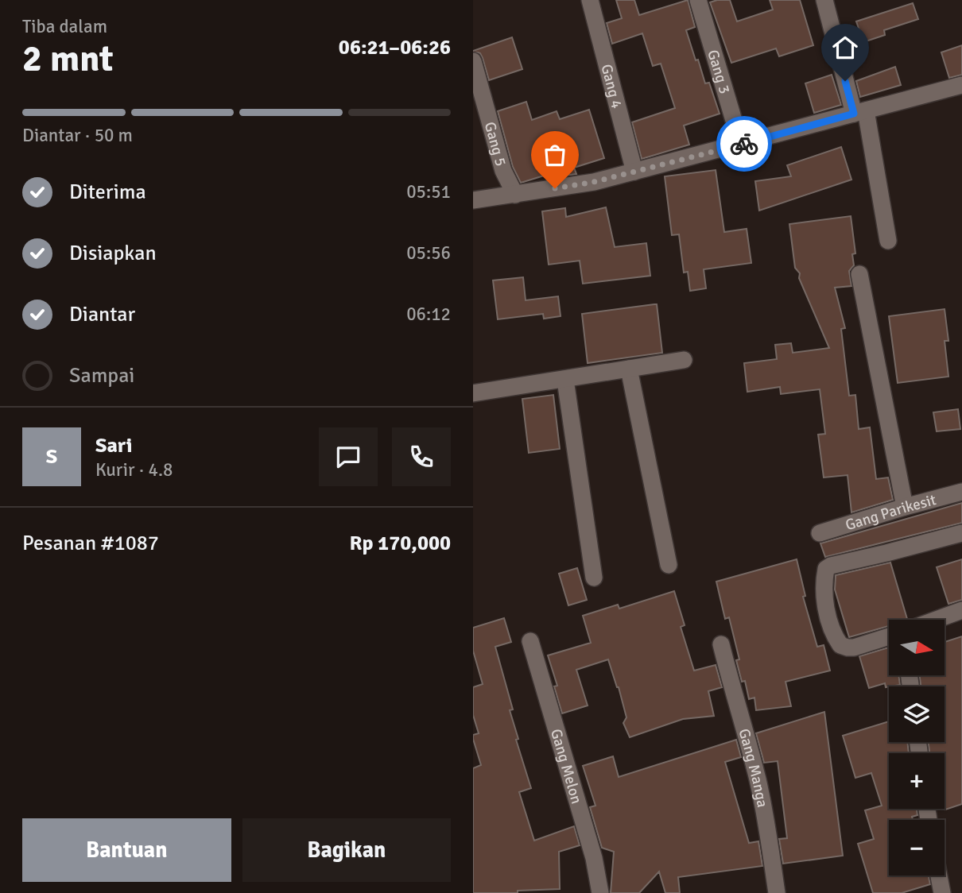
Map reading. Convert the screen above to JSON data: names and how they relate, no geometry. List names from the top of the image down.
{
  "streets": {
    "street": [
      "Gang 3",
      "Gang 4",
      "Gang 5",
      "Gang Parikesit",
      "Gang Melon",
      "Gang Manga"
    ]
  },
  "north": "right",
  "page": {
    "heading": ["2 mnt", "Tiba dalam", "06:21–06:26"],
    "panel": [
      "Sari",
      "Kurir · 4.8",
      "Pesanan #1087",
      "Rp 170,000"
    ],
    "bar": "Diantar · 50 m",
    "list": [
      ["Diterima", "05:51"],
      ["Disiapkan", "05:56"],
      ["Diantar", "06:12"],
      "Sampai"
    ],
    "round": "S",
    "map_buttons": ["+", "−"],
    "buttons": ["Bantuan", "Bagikan"]
  }
}
